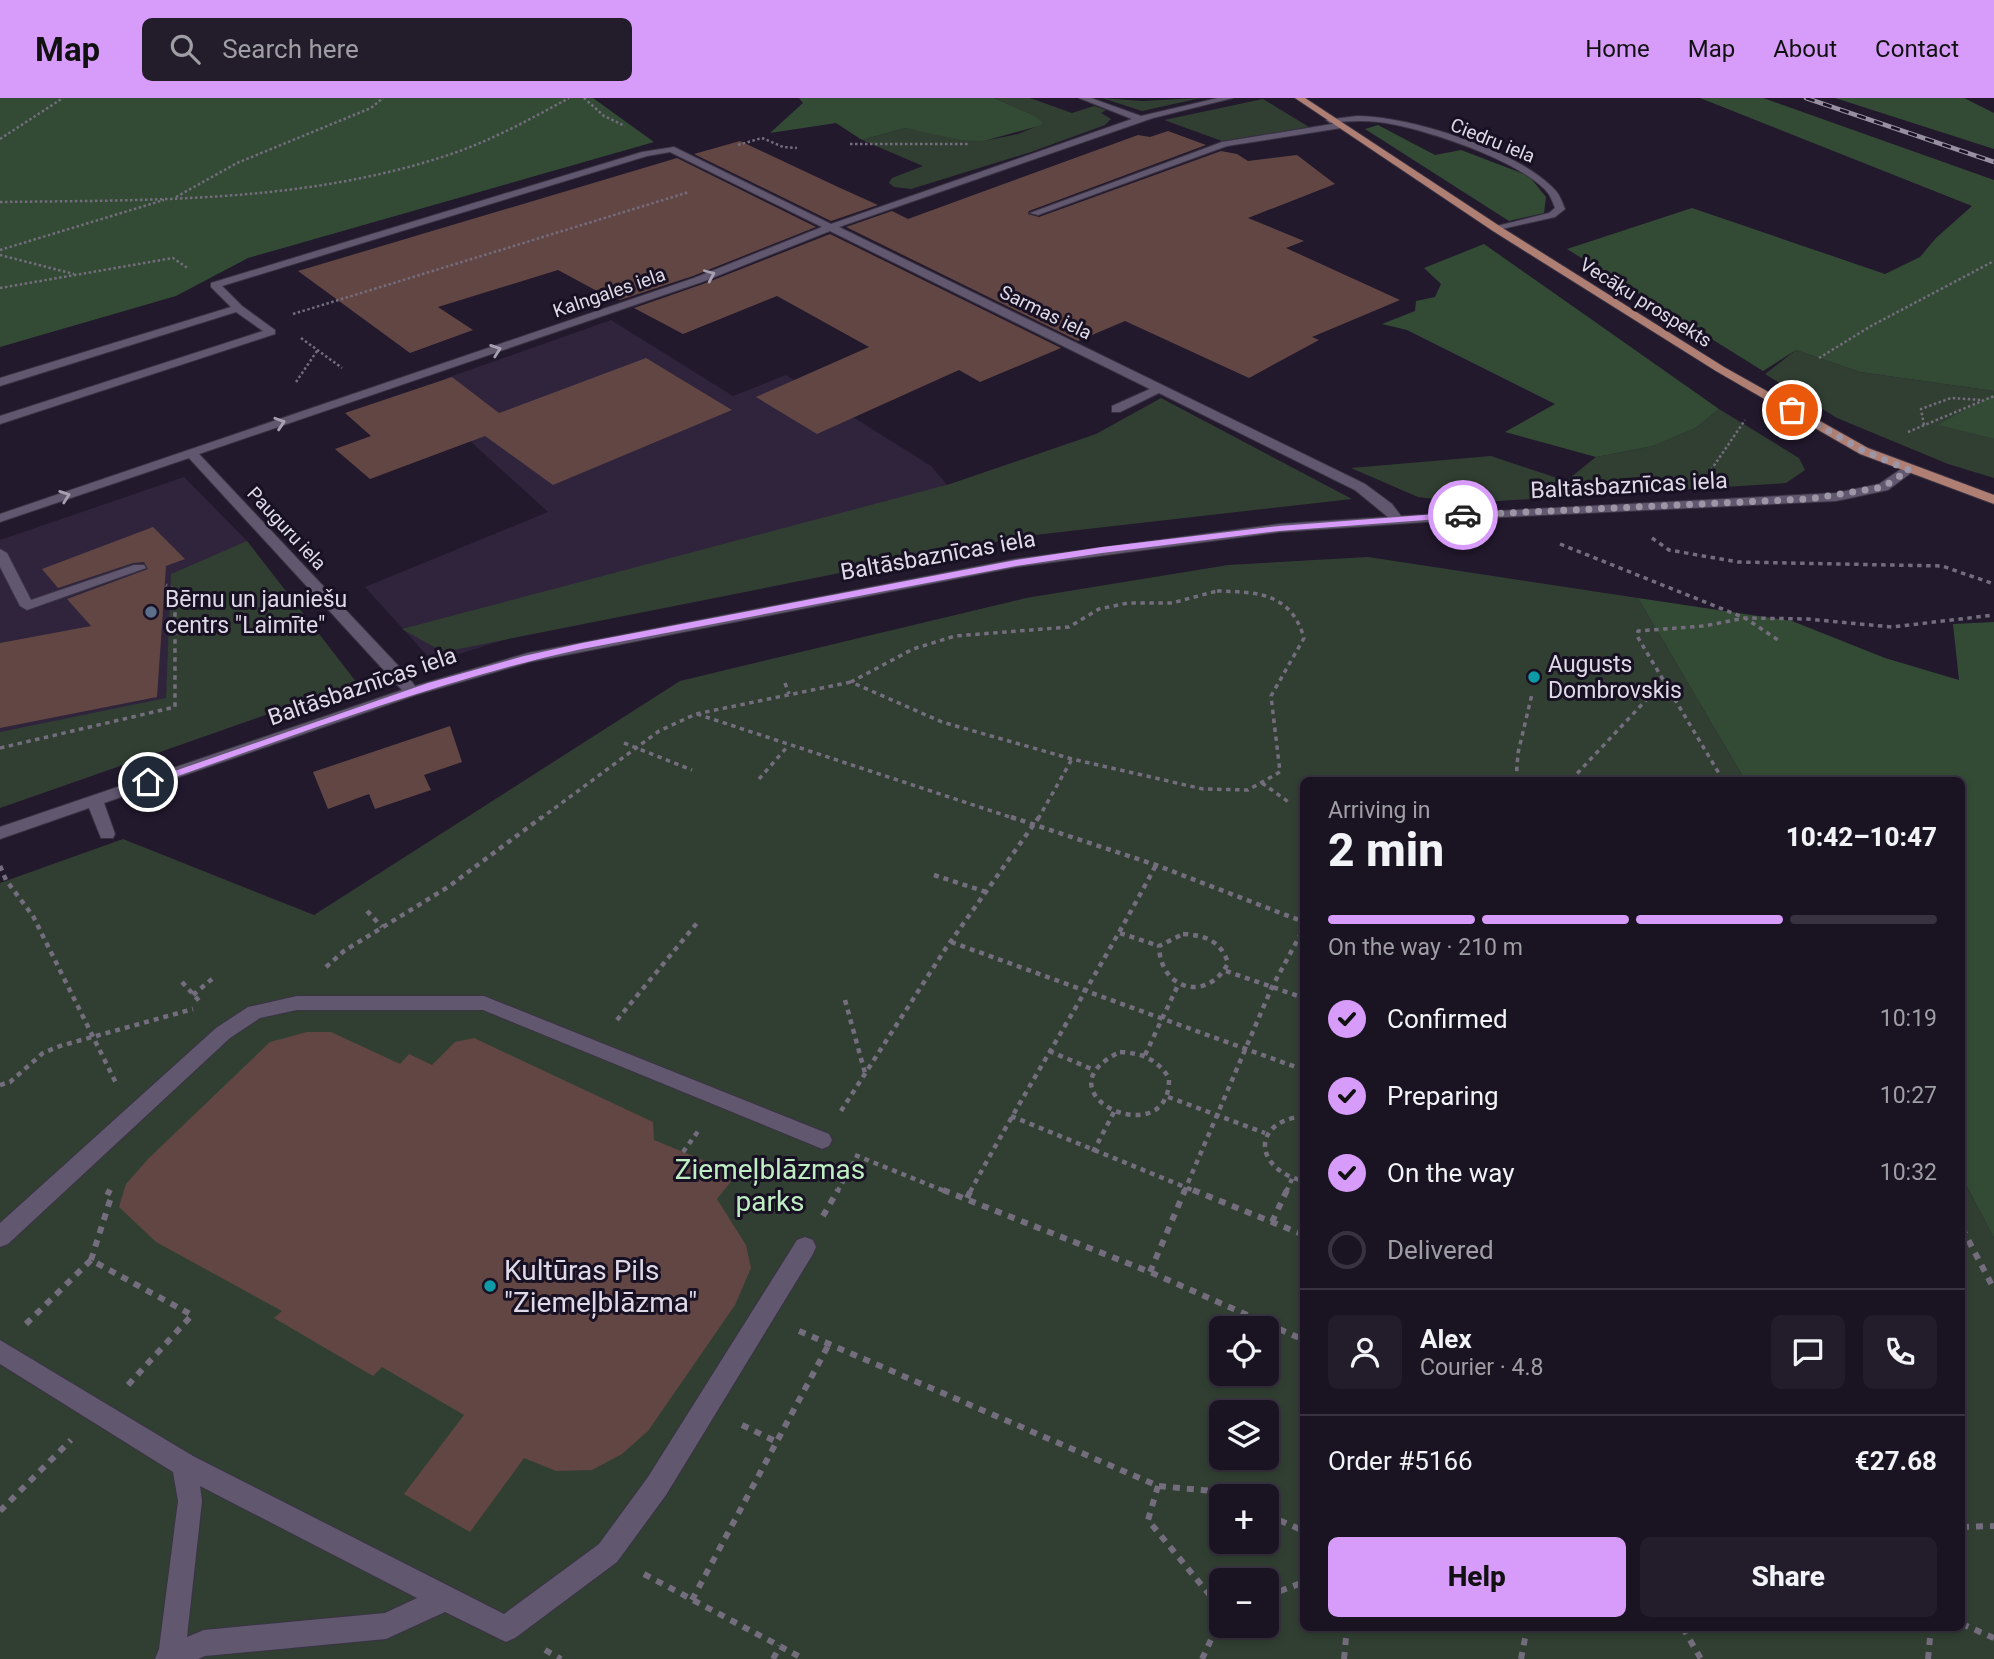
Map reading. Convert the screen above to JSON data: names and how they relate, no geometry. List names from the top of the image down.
{
  "streets": {
    "main road": ["Vecāķu prospekts"],
    "street": [
      "Ciedru iela",
      "Kalngales iela",
      "Sarmas iela",
      "Baltāsbaznīcas iela",
      "Pauguru iela"
    ]
  },
  "crossings": [
    ["Ciedru iela", "Vecāķu prospekts"],
    ["Kalngales iela", "Sarmas iela"],
    ["Kalngales iela", "Pauguru iela"],
    ["Vecāķu prospekts", "Baltāsbaznīcas iela"],
    ["Sarmas iela", "Baltāsbaznīcas iela"],
    ["Baltāsbaznīcas iela", "Pauguru iela"]
  ],
  "parks": ["Ziemeļblāzmas parks"],
  "places": ["Bērnu un jauniešu centrs \"Laimīte\"", "Augusts Dombrovskis", "Kultūras Pils \"Ziemeļblāzma\""],
  "page": {
    "header": "Map",
    "search": "Search here",
    "nav": [
      "Home",
      "Map",
      "About",
      "Contact"
    ],
    "heading": ["2 min", "Arriving in", "10:42–10:47"],
    "panel": [
      "Alex",
      "Courier · 4.8",
      "Order #5166",
      "€27.68"
    ],
    "bar": "On the way · 210 m",
    "list": [
      ["Confirmed", "10:19"],
      ["Preparing", "10:27"],
      ["On the way", "10:32"],
      "Delivered"
    ],
    "map_buttons": ["+", "−"],
    "buttons": ["Help", "Share"]
  }
}
